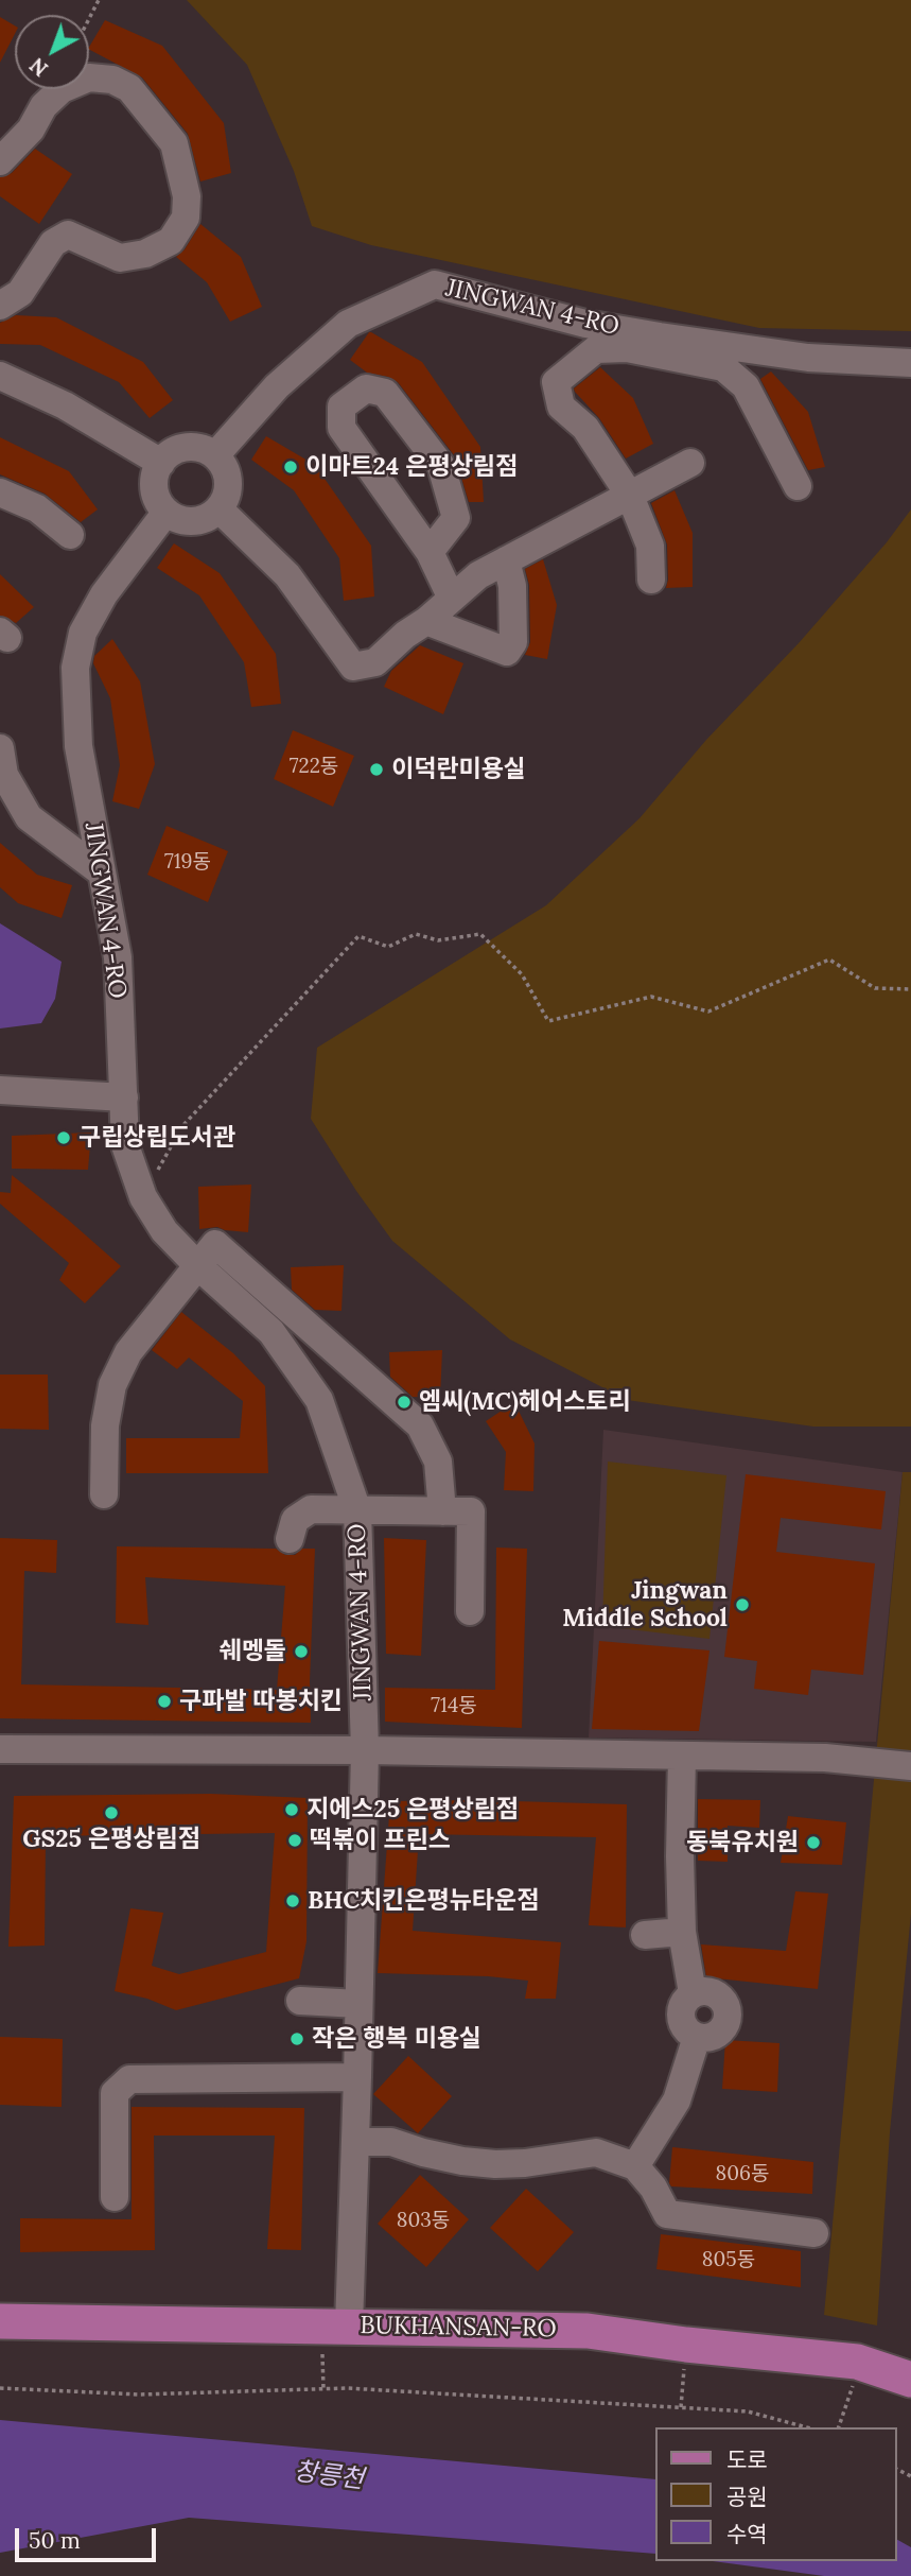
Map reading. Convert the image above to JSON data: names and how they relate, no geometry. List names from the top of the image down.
{
  "streets": {
    "main road": ["BUKHANSAN-RO"],
    "street": ["JINGWAN 4-RO"]
  },
  "crossings": [
    ["JINGWAN 4-RO", "BUKHANSAN-RO"]
  ],
  "water": ["창릉천"],
  "places": [
    "이마트24 은평상림점",
    "이덕란미용실",
    "구립상립도서관",
    "엠씨(MC)헤어스토리",
    "Jingwan Middle School",
    "쉐멩돌",
    "구파발 따봉치킨",
    "지에스25 은평상림점",
    "GS25 은평상림점",
    "떡볶이 프린스",
    "동북유치원",
    "BHC치킨은평뉴타운점",
    "작은 행복 미용실"
  ],
  "house_numbers": [
    "722동",
    "719동",
    "714동",
    "806동",
    "803동",
    "805동"
  ],
  "legend": ["도로", "공원", "수역"],
  "scale_bar": "50 m",
  "north": "bottom left"
}
